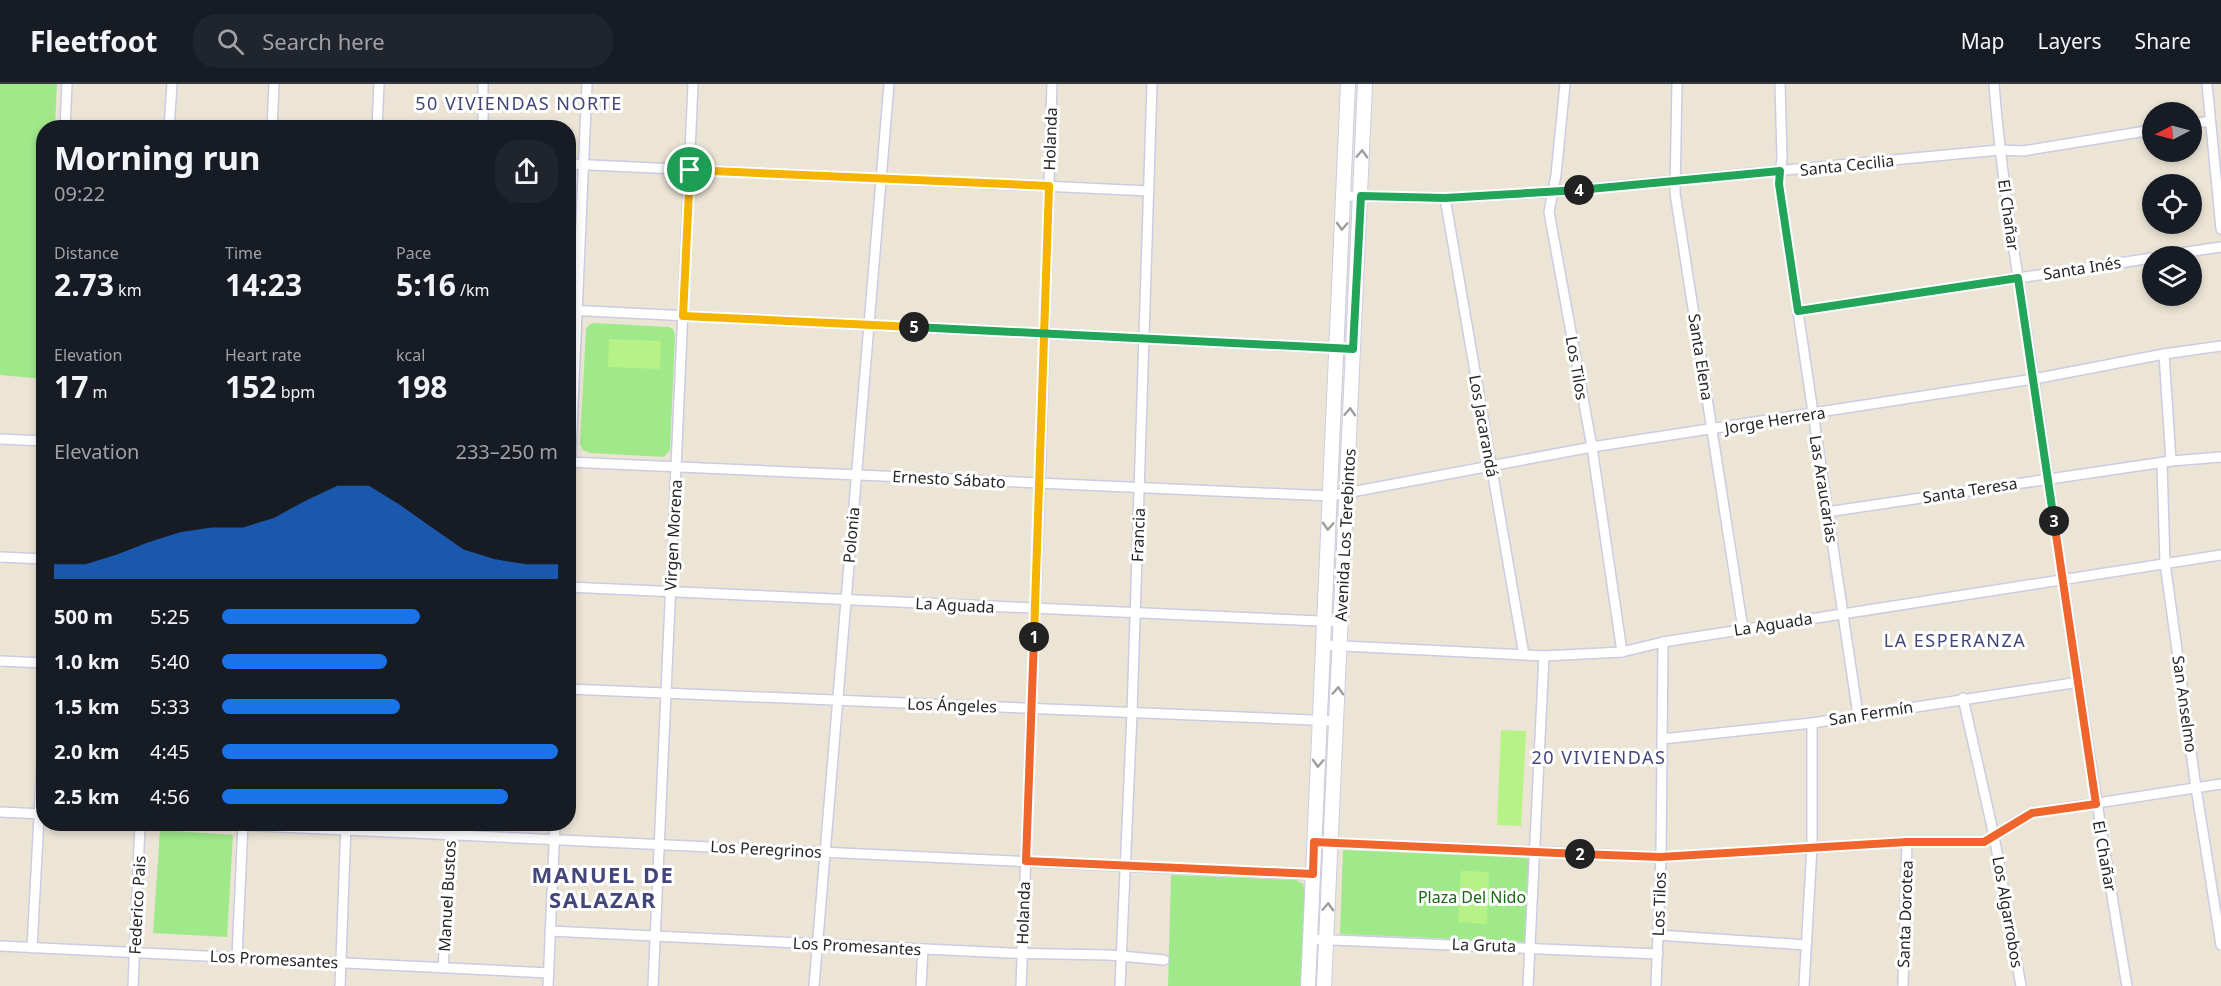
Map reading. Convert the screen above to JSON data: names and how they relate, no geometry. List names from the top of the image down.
{
  "streets": {
    "main road": ["Avenida Los Terebintos"],
    "street": [
      "Holanda",
      "Santa Cecilia",
      "El Chañar",
      "Santa Inés",
      "Santa Elena",
      "Los Tilos",
      "Jorge Herrera",
      "Los Jacarandá",
      "Ernesto Sábato",
      "Las Araucarias",
      "Santa Teresa",
      "Virgen Morena",
      "Polonia",
      "Francia",
      "La Aguada",
      "San Anselmo",
      "Los Ángeles",
      "San Fermín",
      "Los Peregrinos",
      "Manuel Bustos",
      "Federico Pais",
      "Los Algarrobos",
      "Santa Dorotea",
      "La Gruta",
      "Los Promesantes"
    ]
  },
  "crossings": [
    ["Holanda", "Ernesto Sábato"],
    ["Holanda", "La Aguada"],
    ["Holanda", "Los Ángeles"],
    ["Holanda", "Los Peregrinos"],
    ["Holanda", "Los Promesantes"],
    ["Santa Cecilia", "El Chañar"],
    ["Santa Cecilia", "Santa Elena"],
    ["Santa Cecilia", "Los Tilos"],
    ["Santa Cecilia", "Los Jacarandá"],
    ["Santa Cecilia", "Las Araucarias"],
    ["Santa Cecilia", "Avenida Los Terebintos"],
    ["El Chañar", "Santa Inés"],
    ["El Chañar", "Jorge Herrera"],
    ["El Chañar", "Santa Teresa"],
    ["El Chañar", "La Aguada"],
    ["El Chañar", "San Fermín"],
    ["Santa Inés", "Las Araucarias"],
    ["Santa Elena", "Jorge Herrera"],
    ["Santa Elena", "La Aguada"],
    ["Los Tilos", "Jorge Herrera"],
    ["Los Tilos", "La Aguada"],
    ["Los Tilos", "San Fermín"],
    ["Los Tilos", "La Gruta"],
    ["Jorge Herrera", "Los Jacarandá"],
    ["Jorge Herrera", "Ernesto Sábato"],
    ["Jorge Herrera", "Las Araucarias"],
    ["Jorge Herrera", "Avenida Los Terebintos"],
    ["Jorge Herrera", "San Anselmo"],
    ["Los Jacarandá", "La Aguada"],
    ["Ernesto Sábato", "Virgen Morena"],
    ["Ernesto Sábato", "Polonia"],
    ["Ernesto Sábato", "Francia"],
    ["Ernesto Sábato", "Avenida Los Terebintos"],
    ["Las Araucarias", "Santa Teresa"],
    ["Las Araucarias", "La Aguada"],
    ["Las Araucarias", "San Fermín"],
    ["Santa Teresa", "San Anselmo"],
    ["Virgen Morena", "La Aguada"],
    ["Virgen Morena", "Los Ángeles"],
    ["Virgen Morena", "Los Peregrinos"],
    ["Virgen Morena", "Los Promesantes"],
    ["Polonia", "La Aguada"],
    ["Polonia", "Los Ángeles"],
    ["Polonia", "Los Peregrinos"],
    ["Polonia", "Los Promesantes"],
    ["Francia", "La Aguada"],
    ["Francia", "Los Ángeles"],
    ["Francia", "Los Peregrinos"],
    ["Francia", "Los Promesantes"],
    ["Avenida Los Terebintos", "La Aguada"],
    ["Avenida Los Terebintos", "Los Ángeles"],
    ["Avenida Los Terebintos", "Los Peregrinos"],
    ["Avenida Los Terebintos", "La Gruta"],
    ["La Aguada", "San Anselmo"],
    ["San Fermín", "Los Algarrobos"],
    ["Los Peregrinos", "Manuel Bustos"],
    ["Manuel Bustos", "Los Promesantes"],
    ["Federico Pais", "Los Promesantes"]
  ],
  "districts": [
    "50 VIVIENDAS NORTE",
    "LA ESPERANZA",
    "20 VIVIENDAS",
    "MANUEL DE SALAZAR"
  ],
  "parks": ["Plaza Del Nido"],
  "north": "left",
  "page": {
    "header": "Fleetfoot",
    "search": "Search here",
    "nav": ["Map", "Layers", "Share"],
    "heading": ["Morning run", "09:22"],
    "pins": [
      "4",
      "5",
      "3",
      "1",
      "2"
    ],
    "stats": [
      ["Distance", "2.73 km"],
      ["Time", "14:23"],
      ["Pace", "5:16 /km"],
      ["Elevation", "17 m"],
      ["Heart rate", "152 bpm"],
      ["kcal", "198"]
    ],
    "chart": ["Elevation", "233–250 m"],
    "list": [
      {
        "name": "500 m",
        "note": "5:25"
      },
      {
        "name": "1.0 km",
        "note": "5:40"
      },
      {
        "name": "1.5 km",
        "note": "5:33"
      },
      {
        "name": "2.0 km",
        "note": "4:45"
      },
      {
        "name": "2.5 km",
        "note": "4:56"
      }
    ]
  }
}
